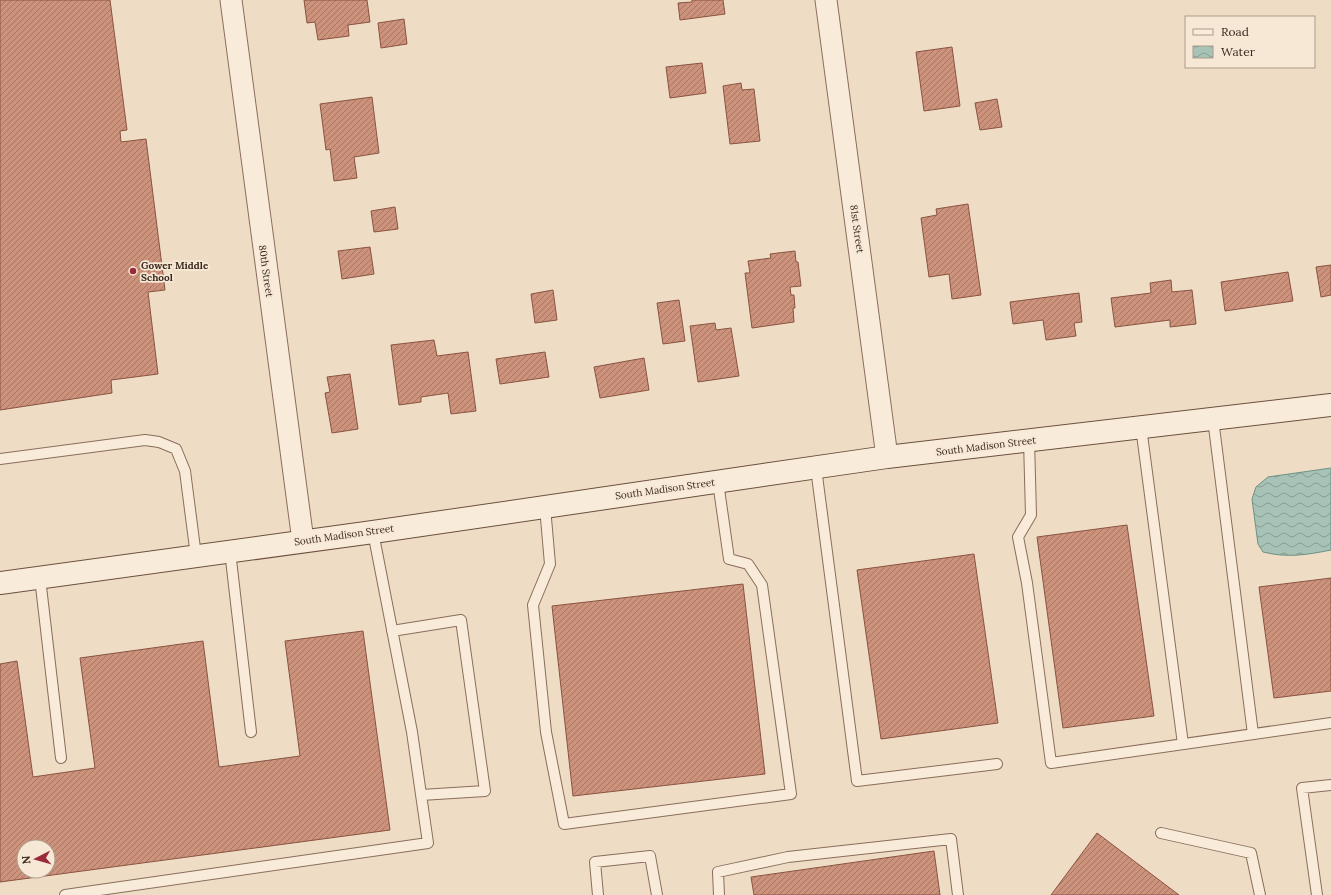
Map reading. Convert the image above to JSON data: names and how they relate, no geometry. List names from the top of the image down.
{
  "streets": {
    "street": ["81st Street", "80th Street", "South Madison Street"]
  },
  "crossings": [
    ["81st Street", "South Madison Street"],
    ["80th Street", "South Madison Street"]
  ],
  "places": ["Gower Middle School"],
  "legend": ["Road", "Water"],
  "north": "left"
}
